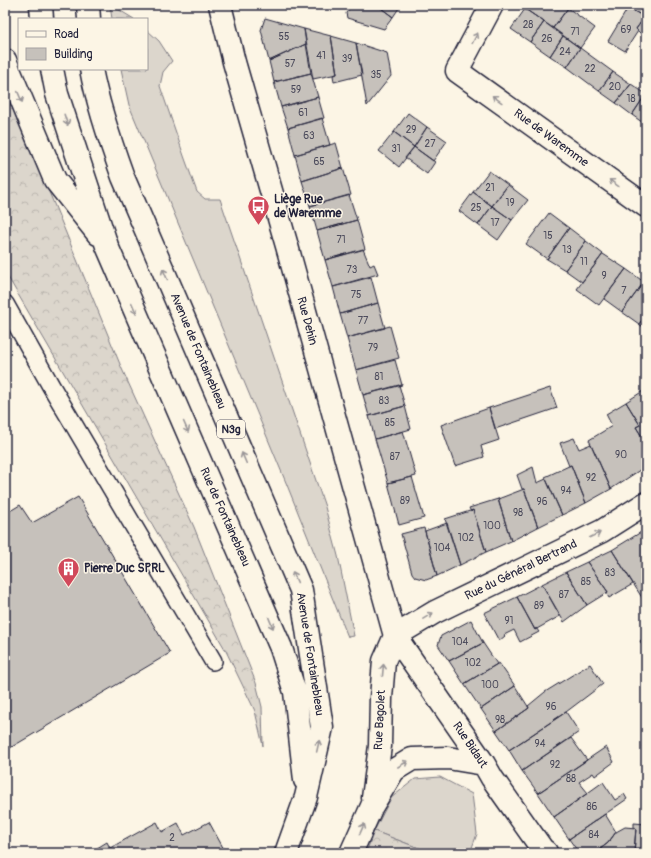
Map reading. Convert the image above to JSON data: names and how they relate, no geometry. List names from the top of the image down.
{
  "streets": {
    "street": [
      "Rue de Waremme",
      "Rue Dehin",
      "Avenue de Fontainebleau",
      "N3g",
      "Rue de Fontainebleau",
      "Rue du Général Bertrand",
      "Rue Bagolet",
      "Rue Bidaut"
    ]
  },
  "crossings": [
    ["Rue Dehin", "Rue du Général Bertrand"],
    ["Rue Dehin", "Rue Bagolet"],
    ["Rue Dehin", "Rue Bidaut"],
    ["Avenue de Fontainebleau", "N3g"],
    ["Avenue de Fontainebleau", "Rue de Fontainebleau"],
    ["N3g", "Rue de Fontainebleau"],
    ["Rue du Général Bertrand", "Rue Bagolet"],
    ["Rue du Général Bertrand", "Rue Bidaut"],
    ["Rue Bagolet", "Rue Bidaut"]
  ],
  "one_way": [
    "Rue de Waremme",
    "Rue de Fontainebleau",
    "Rue du Général Bertrand",
    "Rue Bagolet"
  ],
  "places": {
    "bus stop": ["Liège Rue de Waremme"],
    "building": ["Pierre Duc SPRL"]
  },
  "house_numbers": [
    "28",
    "69",
    "71",
    "55",
    "26",
    "24",
    "41",
    "39",
    "57",
    "22",
    "35",
    "20",
    "59",
    "18",
    "61",
    "29",
    "63",
    "27",
    "31",
    "65",
    "21",
    "19",
    "25",
    "17",
    "15",
    "71",
    "13",
    "11",
    "73",
    "9",
    "7",
    "75",
    "77",
    "79",
    "81",
    "83",
    "85",
    "90",
    "87",
    "92",
    "94",
    "89",
    "96",
    "98",
    "100",
    "102",
    "104",
    "83",
    "85",
    "87",
    "89",
    "91",
    "104",
    "102",
    "100",
    "96",
    "98",
    "94",
    "92",
    "88",
    "86",
    "84",
    "2"
  ],
  "legend": ["Road", "Building"]
}
